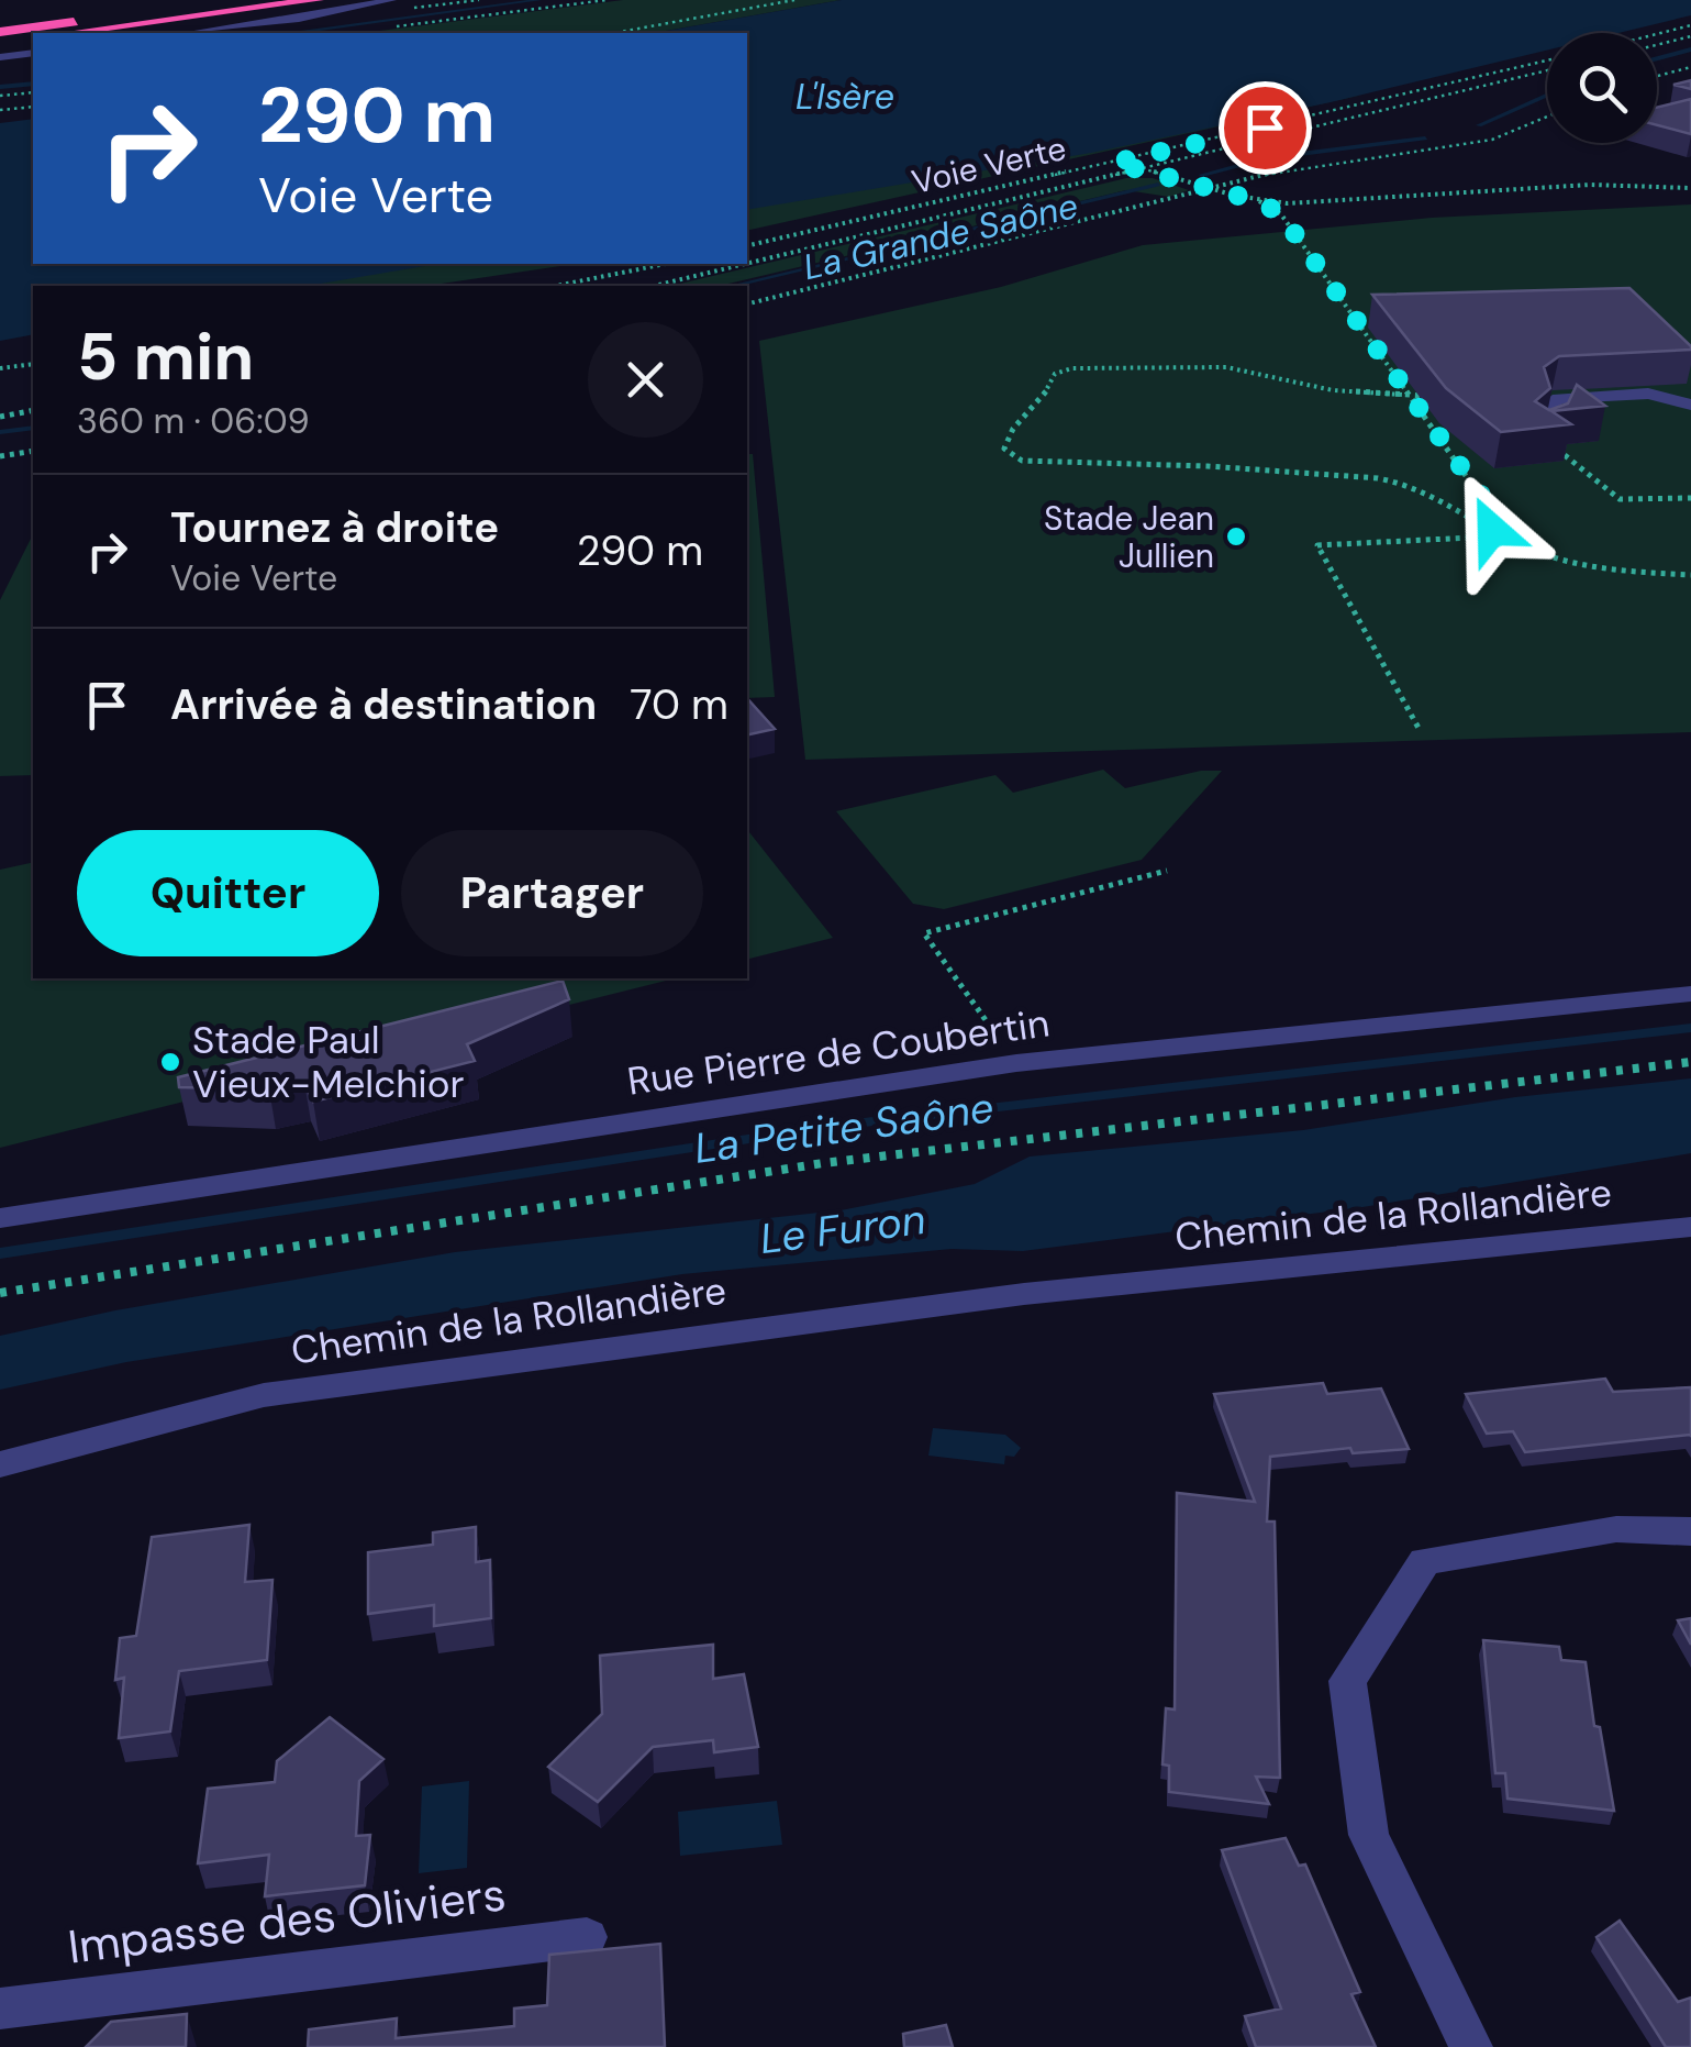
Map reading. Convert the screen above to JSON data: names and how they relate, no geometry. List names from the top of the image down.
{
  "streets": {
    "street": ["Rue Pierre de Coubertin", "Chemin de la Rollandière", "Impasse des Oliviers"],
    "path": ["Voie Verte"]
  },
  "water": [
    "L'Isère",
    "La Grande Saône",
    "La Petite Saône",
    "Le Furon"
  ],
  "places": ["Stade Jean Jullien", "Stade Paul Vieux-Melchior"],
  "page": {
    "turn": ["290 m", "Voie Verte"],
    "heading": ["5 min", "360 m · 06:09"],
    "list": [
      {
        "name": "Tournez à droite",
        "note": "Voie Verte",
        "value": "290 m"
      },
      {
        "name": "Arrivée à destination",
        "value": "70 m"
      }
    ],
    "buttons": ["Quitter", "Partager"]
  }
}
